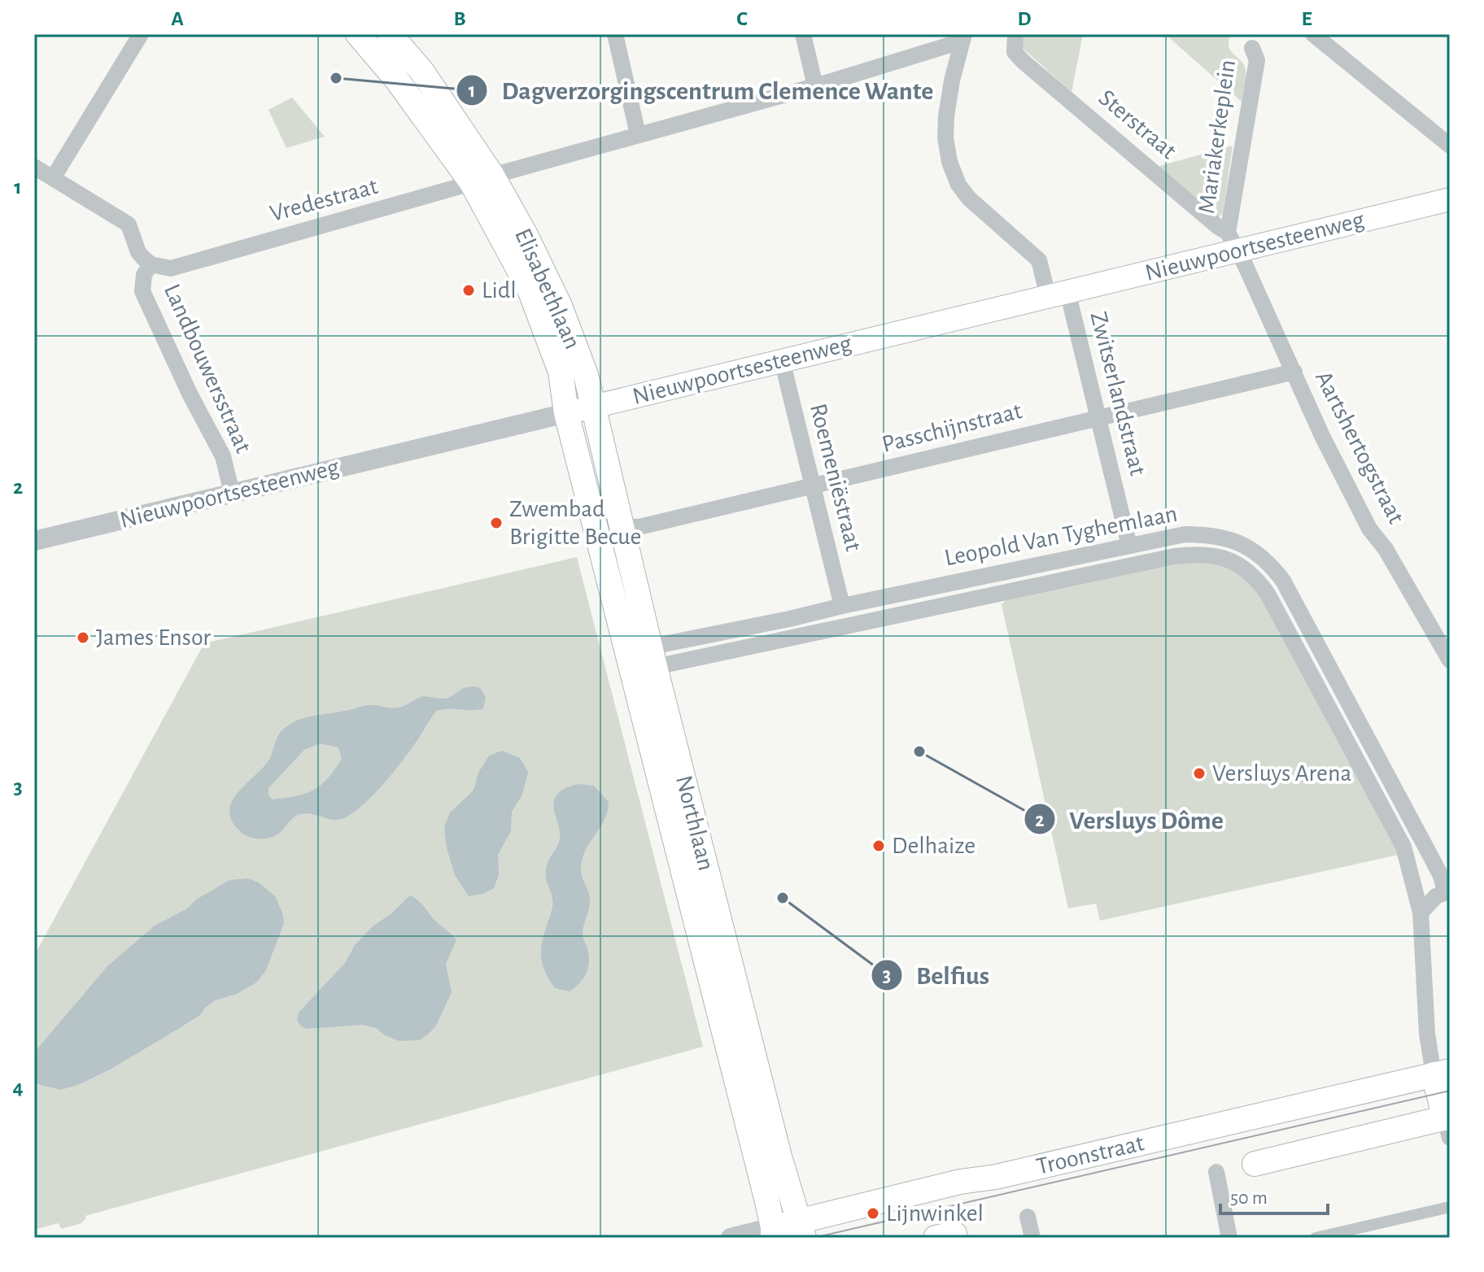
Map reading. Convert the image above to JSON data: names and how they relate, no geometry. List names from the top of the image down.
{
  "streets": {
    "main road": [
      "Nieuwpoortsesteenweg",
      "Elisabethlaan",
      "Northlaan",
      "Troonstraat"
    ],
    "street": [
      "Sterstraat",
      "Mariakerkeplein",
      "Vredestraat",
      "Landbouwersstraat",
      "Zwitserlandstraat",
      "Passchijnstraat",
      "Aartshertogstraat",
      "Roemeniëstraat",
      "Leopold Van Tyghemlaan"
    ]
  },
  "crossings": [
    ["Sterstraat", "Mariakerkeplein"],
    ["Sterstraat", "Nieuwpoortsesteenweg"],
    ["Sterstraat", "Aartshertogstraat"],
    ["Mariakerkeplein", "Nieuwpoortsesteenweg"],
    ["Mariakerkeplein", "Aartshertogstraat"],
    ["Vredestraat", "Elisabethlaan"],
    ["Vredestraat", "Landbouwersstraat"],
    ["Vredestraat", "Zwitserlandstraat"],
    ["Nieuwpoortsesteenweg", "Elisabethlaan"],
    ["Nieuwpoortsesteenweg", "Landbouwersstraat"],
    ["Nieuwpoortsesteenweg", "Zwitserlandstraat"],
    ["Nieuwpoortsesteenweg", "Aartshertogstraat"],
    ["Nieuwpoortsesteenweg", "Roemeniëstraat"],
    ["Nieuwpoortsesteenweg", "Northlaan"],
    ["Elisabethlaan", "Northlaan"],
    ["Zwitserlandstraat", "Passchijnstraat"],
    ["Zwitserlandstraat", "Leopold Van Tyghemlaan"],
    ["Passchijnstraat", "Aartshertogstraat"],
    ["Passchijnstraat", "Roemeniëstraat"],
    ["Passchijnstraat", "Northlaan"],
    ["Roemeniëstraat", "Leopold Van Tyghemlaan"],
    ["Leopold Van Tyghemlaan", "Northlaan"],
    ["Leopold Van Tyghemlaan", "Troonstraat"],
    ["Northlaan", "Troonstraat"]
  ],
  "places": [
    "Dagverzorgingscentrum Clemence Wante",
    "Lidl",
    "Zwembad Brigitte Becue",
    "James Ensor",
    "Versluys Dôme",
    "Versluys Arena",
    "Delhaize",
    "Belfius",
    "Lijnwinkel"
  ],
  "scale_bar": "50 m",
  "grid": {
    "columns": [
      "A",
      "B",
      "C",
      "D",
      "E"
    ],
    "rows": [
      "1",
      "2",
      "3",
      "4"
    ]
  }
}
